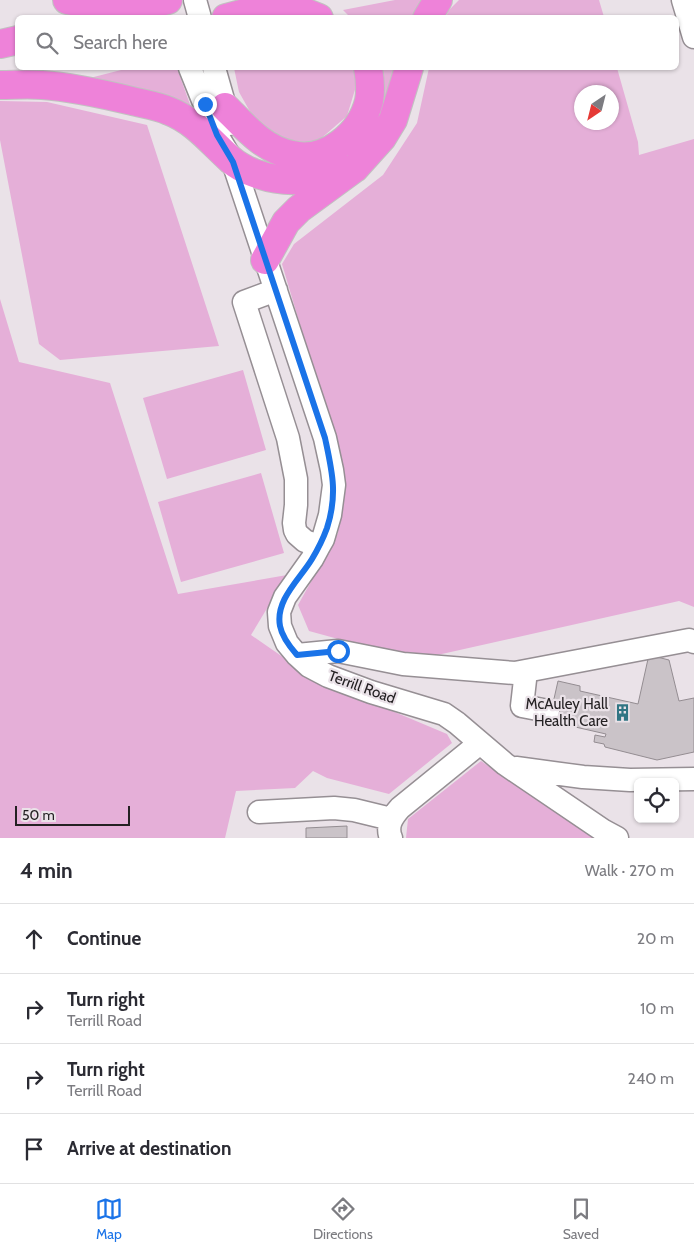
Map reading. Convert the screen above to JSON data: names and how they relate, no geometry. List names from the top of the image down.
{
  "streets": {
    "street": ["Terrill Road"]
  },
  "places": {
    "building": ["McAuley Hall Health Care"]
  },
  "scale_bar": "50 m",
  "north": "bottom left",
  "page": {
    "search": "Search here",
    "scale": "50 m",
    "heading": ["4 min", "Walk · 270 m"],
    "list": [
      ["Continue", "20 m"],
      ["Turn right", "Terrill Road", "10 m"],
      ["Turn right", "Terrill Road", "240 m"],
      "Arrive at destination"
    ],
    "nav": ["Map", "Directions", "Saved"]
  }
}
